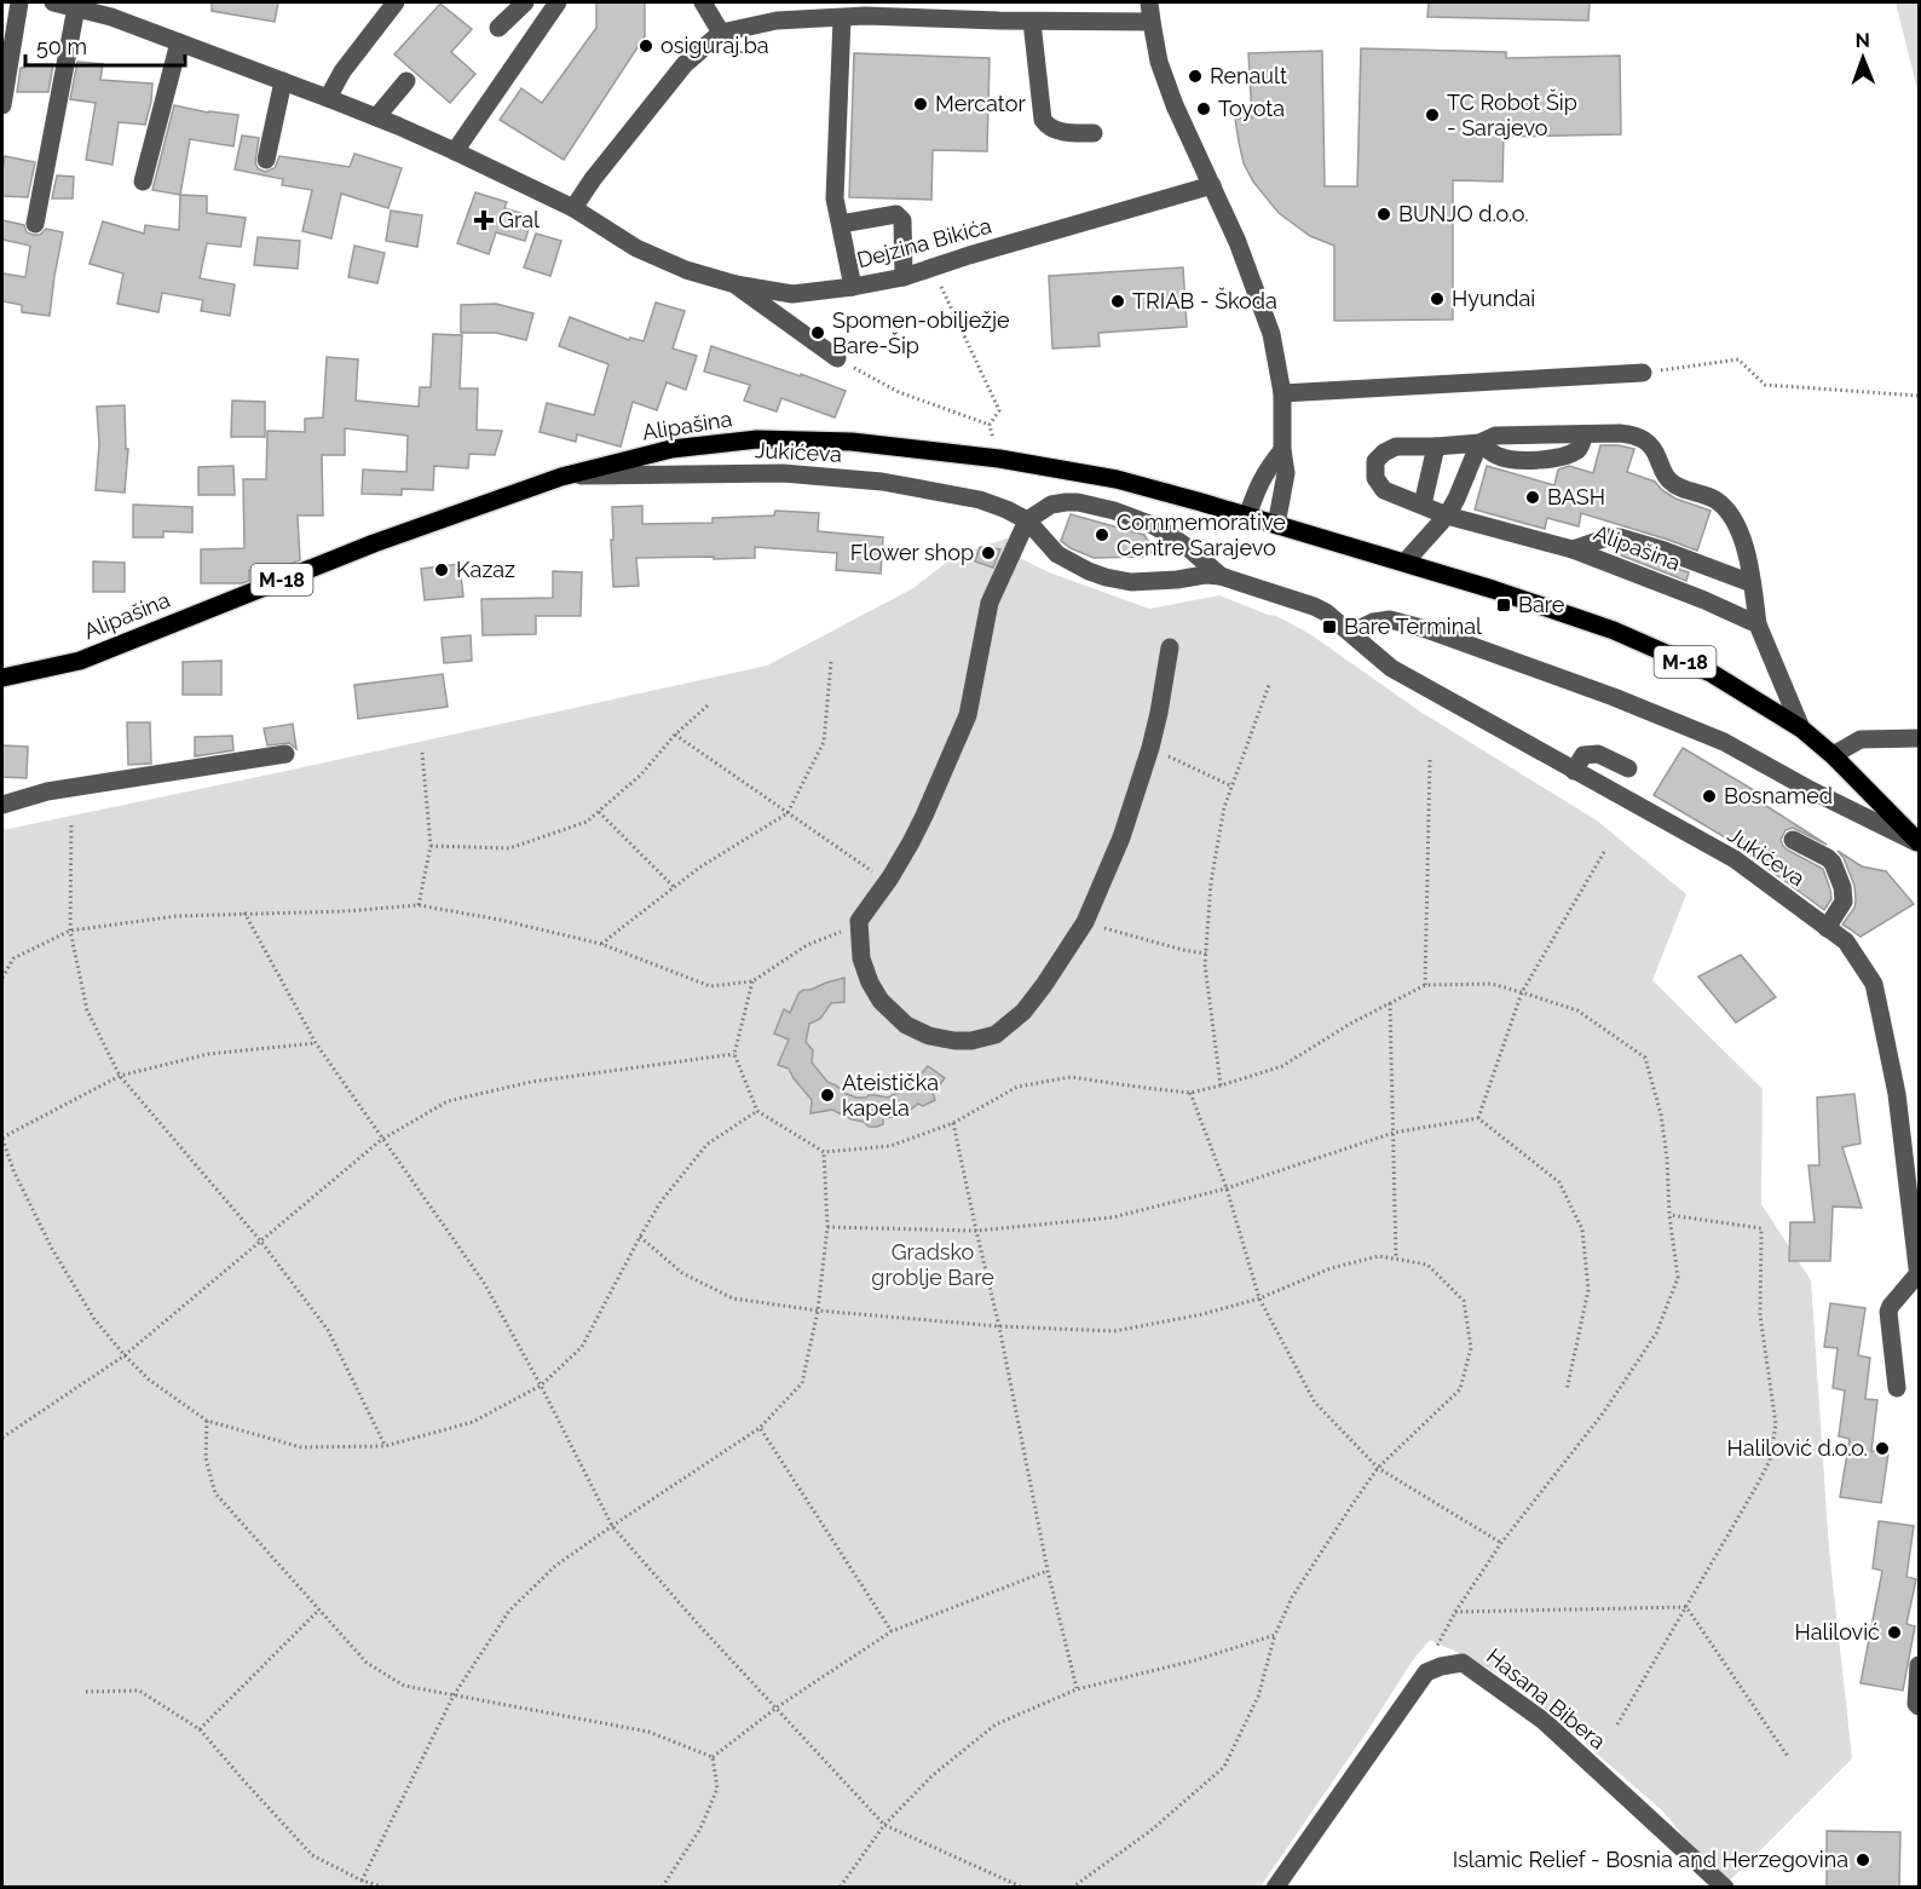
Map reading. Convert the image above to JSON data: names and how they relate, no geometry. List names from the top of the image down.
{
  "streets": {
    "main road": ["Alipašina", "M-18"],
    "street": ["Dejzina Bikića", "Jukićeva", "Hasana Bibera"]
  },
  "crossings": [
    ["Alipašina", "Jukićeva"]
  ],
  "parks": ["Gradsko groblje Bare"],
  "places": {
    "other": [
      "osiguraj.ba",
      "Renault",
      "Mercator",
      "Toyota",
      "TC Robot Šip - Sarajevo",
      "BUNJO d.o.o.",
      "Hyundai",
      "TRIAB - Škoda",
      "Spomen-obilježje Bare-Šip",
      "BASH",
      "Commemorative Centre Sarajevo",
      "Flower shop",
      "Kazaz",
      "Bosnamed",
      "Ateistička kapela",
      "Halilović d.o.o.",
      "Halilović",
      "Islamic Relief - Bosnia and Herzegovina"
    ],
    "health": ["Gral"],
    "transit": ["Bare", "Bare Terminal"]
  },
  "scale_bar": "50 m",
  "north": "top"
}
